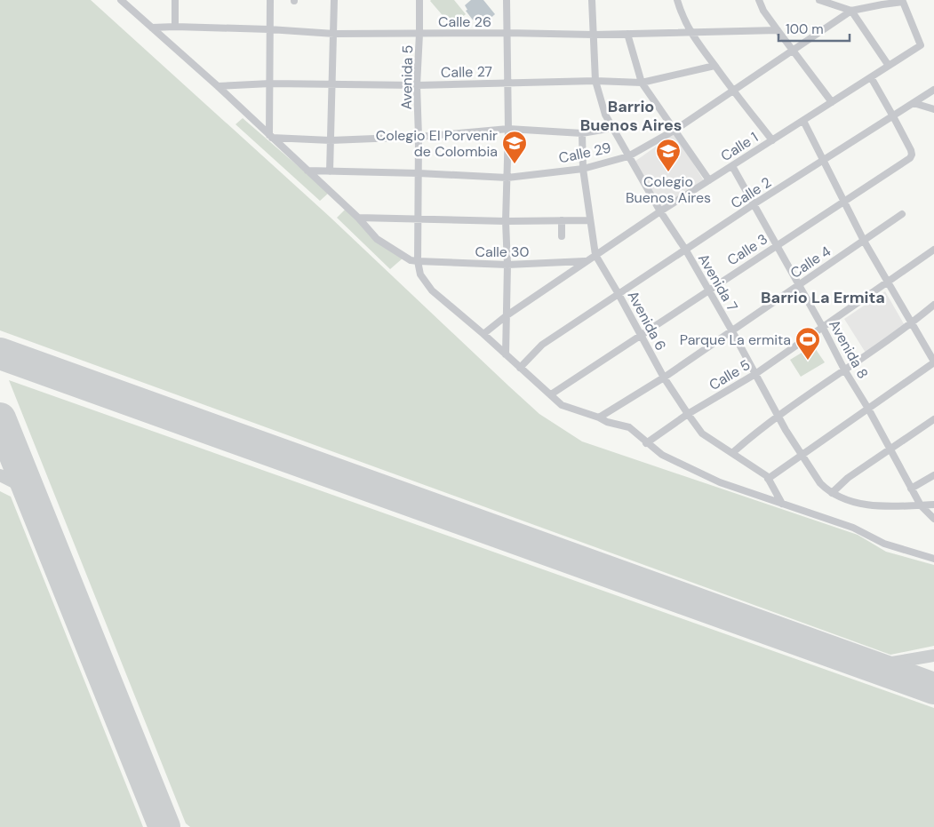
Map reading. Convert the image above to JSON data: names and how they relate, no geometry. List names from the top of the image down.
{
  "streets": {
    "street": [
      "Calle 26",
      "Calle 27",
      "Avenida 5",
      "Calle 1",
      "Calle 29",
      "Calle 2",
      "Calle 3",
      "Calle 30",
      "Calle 4",
      "Avenida 7",
      "Avenida 6",
      "Avenida 8",
      "Calle 5"
    ]
  },
  "crossings": [
    ["Calle 26", "Avenida 5"],
    ["Calle 26", "Avenida 7"],
    ["Calle 27", "Avenida 5"],
    ["Calle 27", "Avenida 7"],
    ["Avenida 5", "Calle 1"],
    ["Avenida 5", "Calle 29"],
    ["Avenida 5", "Calle 2"],
    ["Avenida 5", "Calle 3"],
    ["Avenida 5", "Calle 30"],
    ["Avenida 5", "Calle 4"],
    ["Avenida 5", "Calle 5"],
    ["Calle 1", "Calle 30"],
    ["Calle 1", "Avenida 7"],
    ["Calle 1", "Avenida 6"],
    ["Calle 1", "Avenida 8"],
    ["Calle 29", "Avenida 7"],
    ["Calle 29", "Avenida 6"],
    ["Calle 2", "Calle 3"],
    ["Calle 2", "Avenida 7"],
    ["Calle 2", "Avenida 6"],
    ["Calle 2", "Avenida 8"],
    ["Calle 3", "Avenida 7"],
    ["Calle 3", "Avenida 6"],
    ["Calle 3", "Avenida 8"],
    ["Calle 4", "Avenida 7"],
    ["Calle 4", "Avenida 6"],
    ["Calle 4", "Avenida 8"],
    ["Avenida 7", "Avenida 8"],
    ["Avenida 7", "Calle 5"],
    ["Avenida 6", "Calle 5"],
    ["Avenida 8", "Calle 5"]
  ],
  "districts": ["Barrio Buenos Aires", "Barrio La Ermita"],
  "places": {
    "school or university": ["Colegio El Porvenir de Colombia", "Colegio Buenos Aires"],
    "sports": ["Parque La ermita"]
  },
  "scale_bar": "100 m"
}
